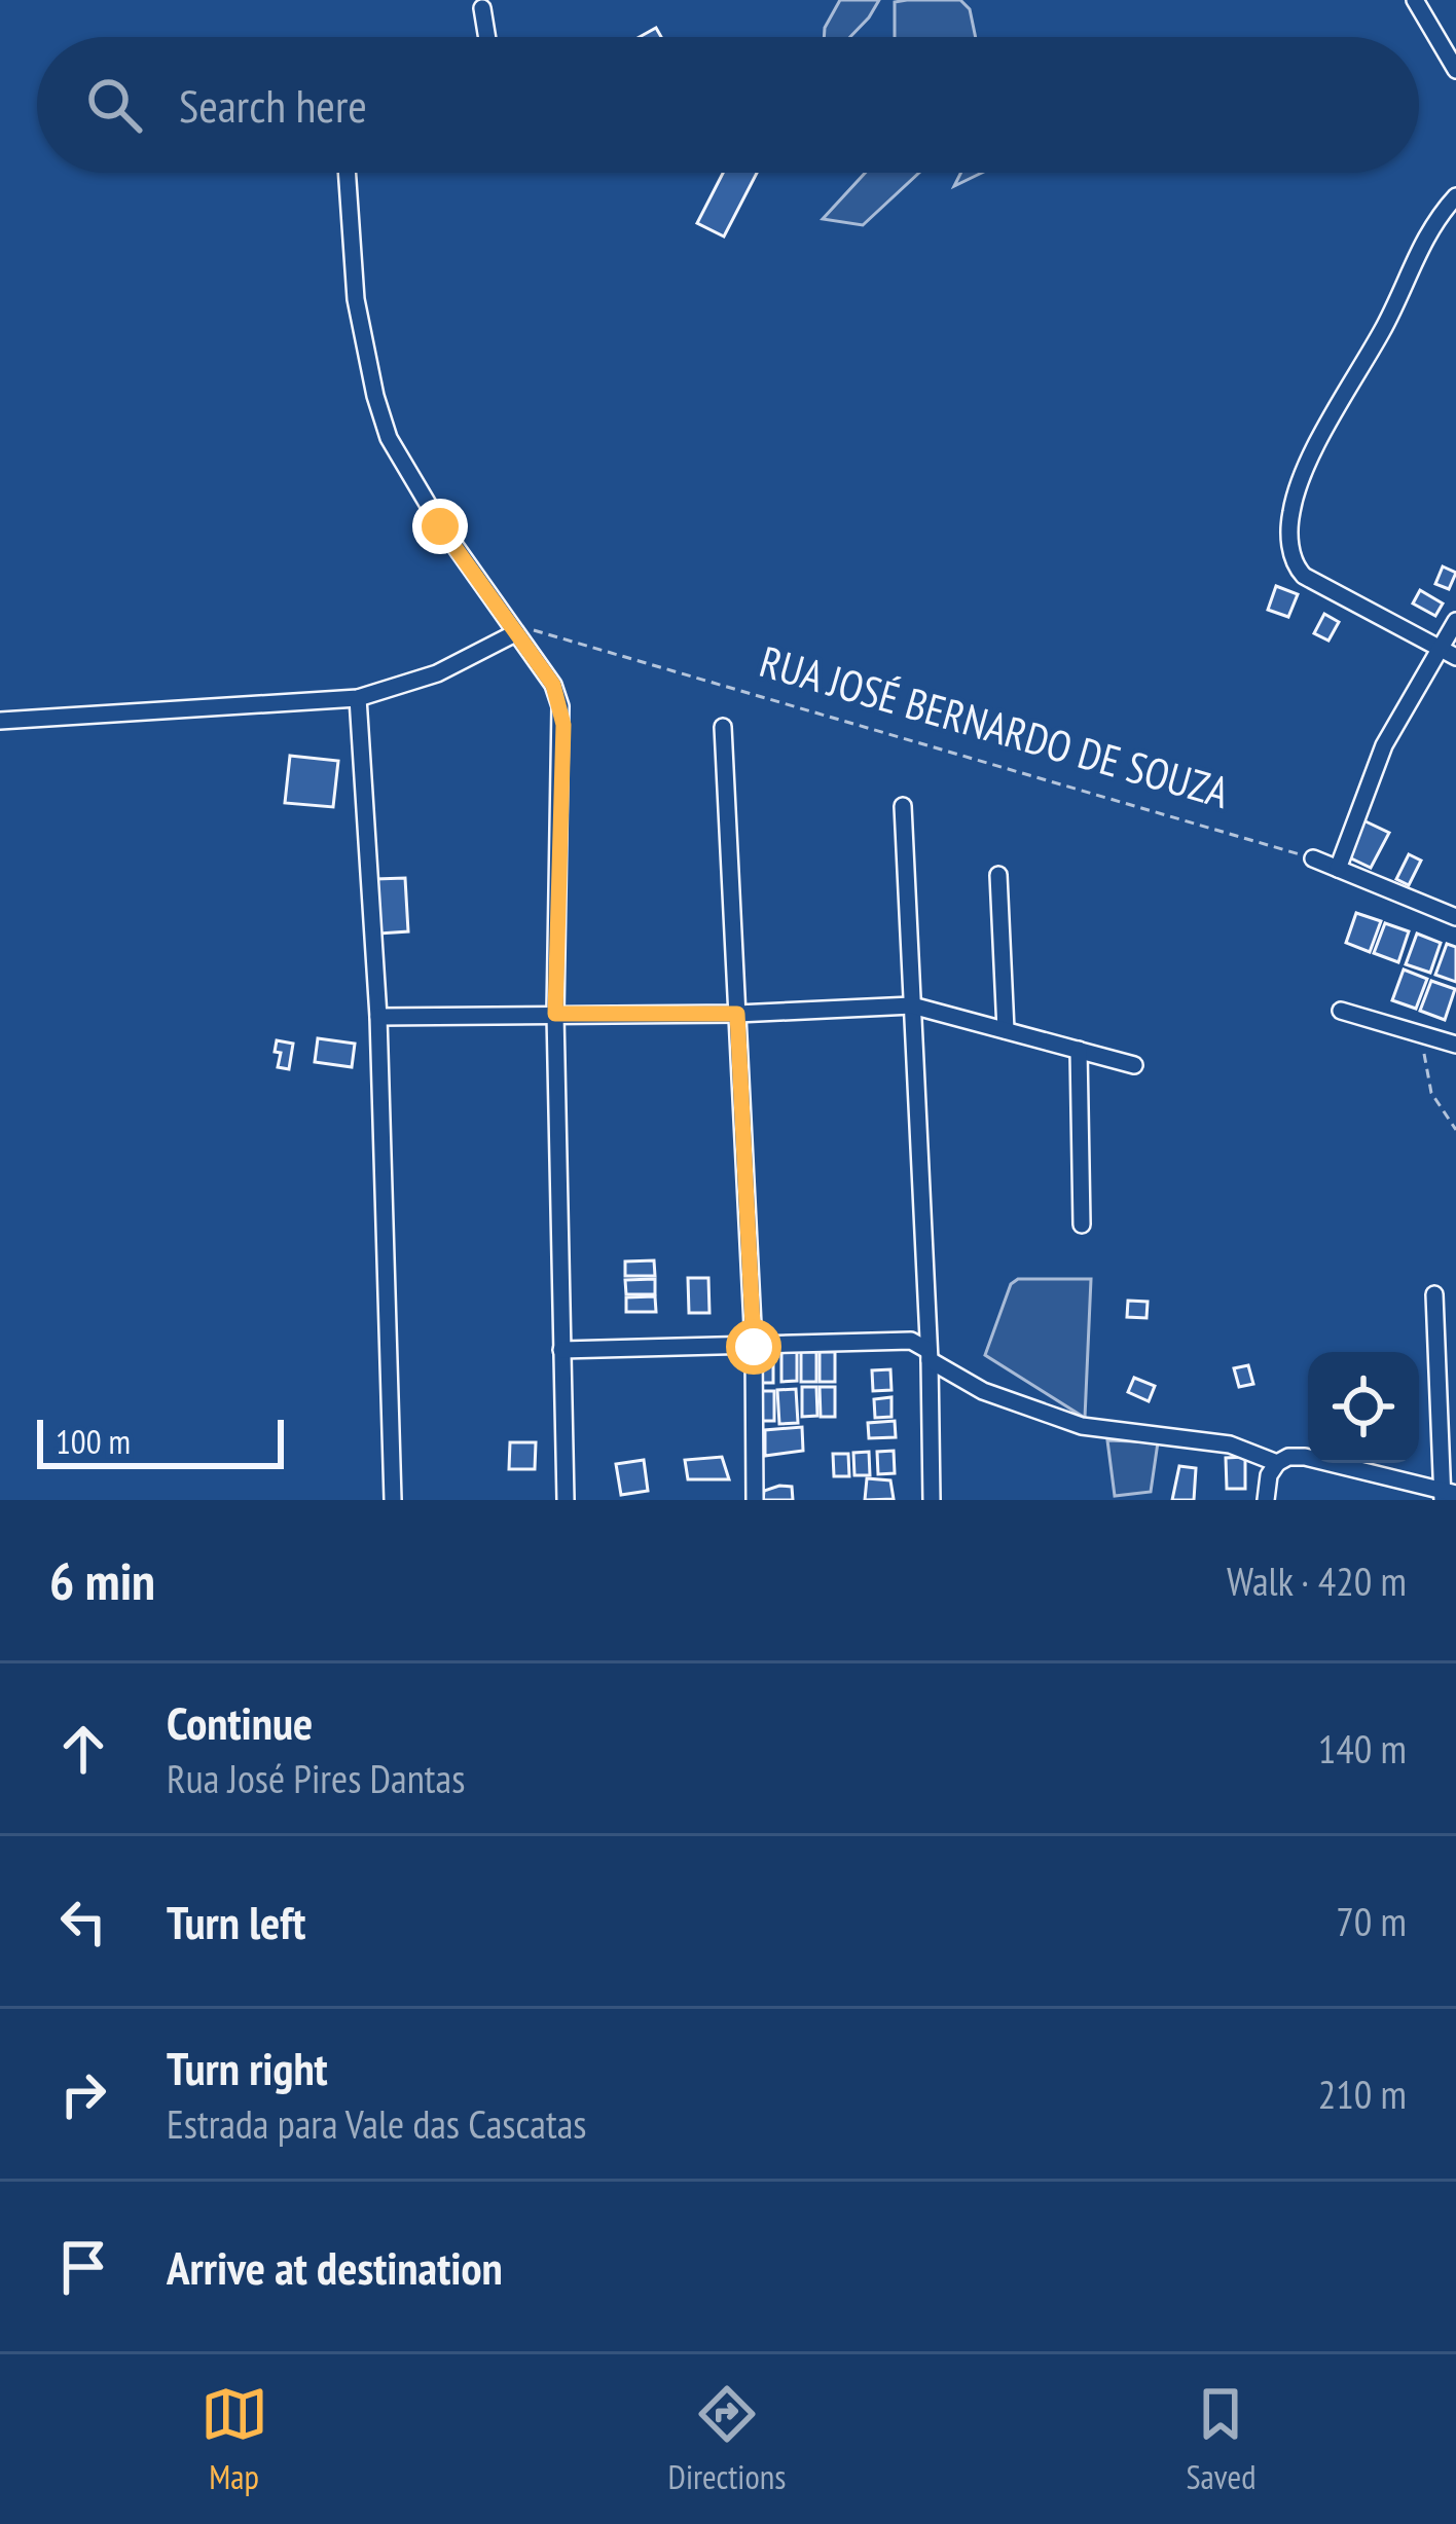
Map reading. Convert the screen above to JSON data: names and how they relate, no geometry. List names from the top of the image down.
{
  "streets": {
    "path": ["RUA JOSÉ BERNARDO DE SOUZA"]
  },
  "scale_bar": "100 m",
  "page": {
    "search": "Search here",
    "scale": "100 m",
    "heading": ["6 min", "Walk · 420 m"],
    "list": [
      ["Continue", "Rua José Pires Dantas", "140 m"],
      ["Turn left", "70 m"],
      ["Turn right", "Estrada para Vale das Cascatas", "210 m"],
      "Arrive at destination"
    ],
    "nav": ["Map", "Directions", "Saved"]
  }
}
